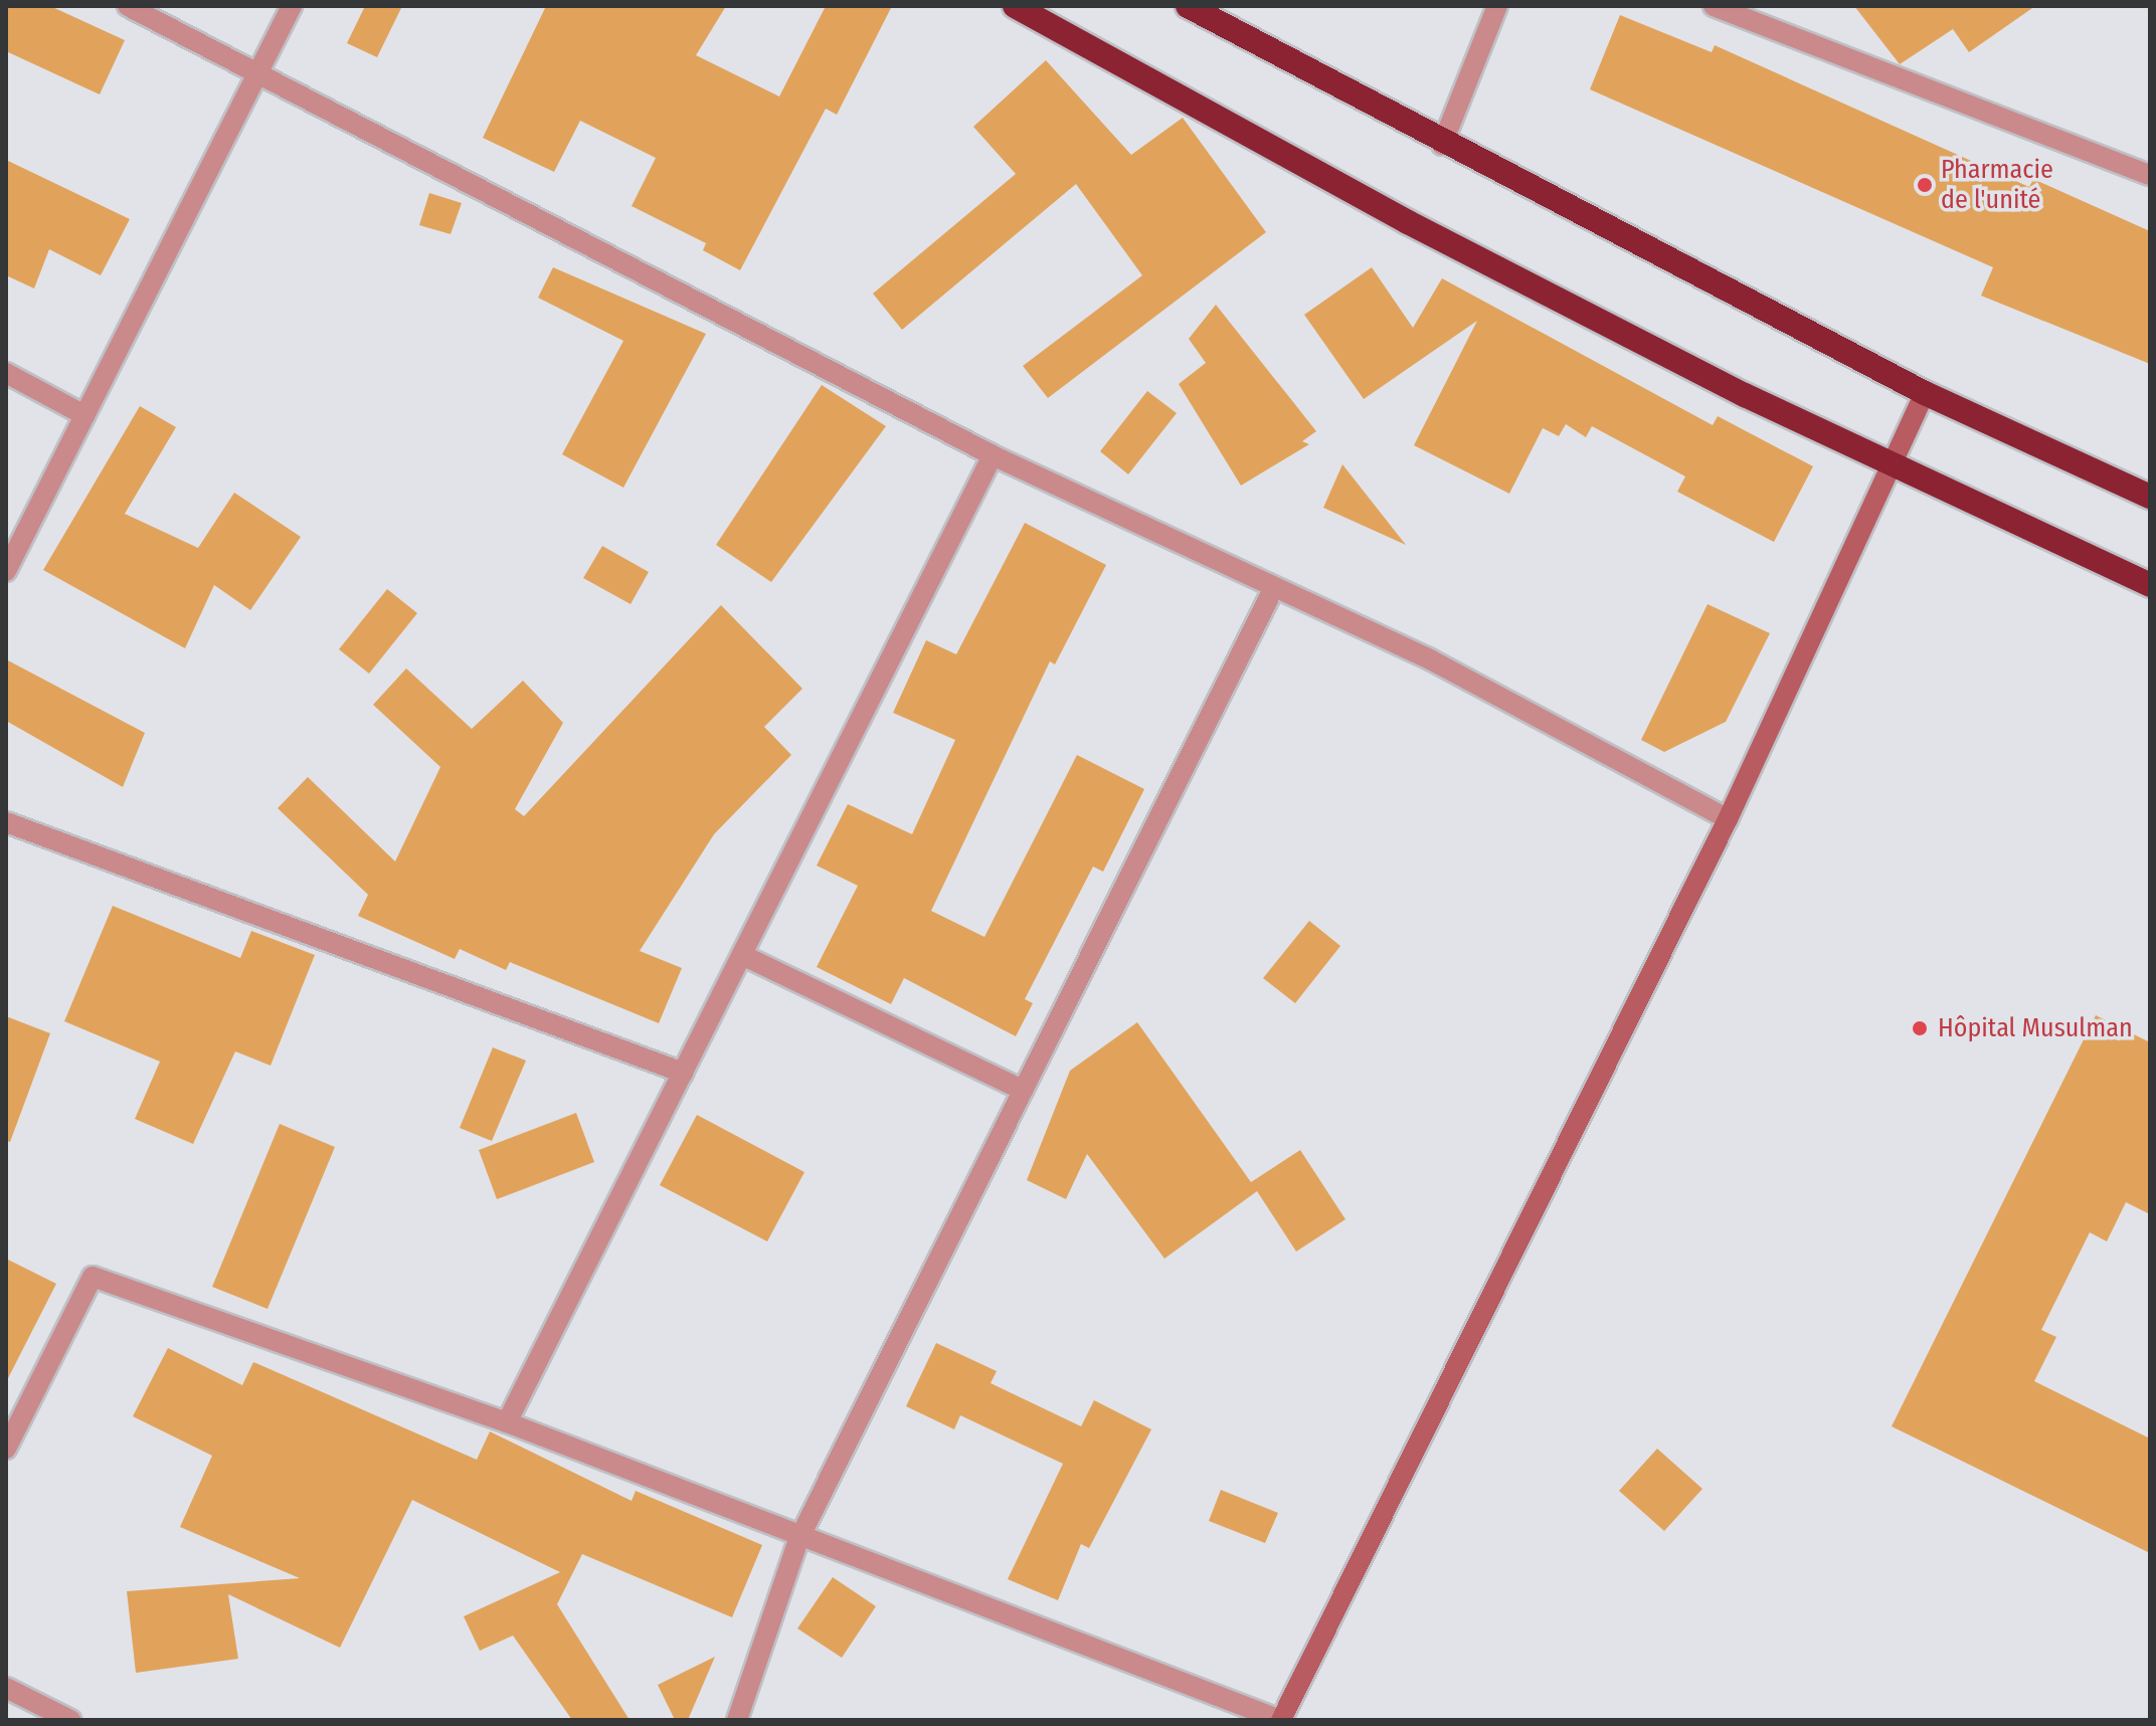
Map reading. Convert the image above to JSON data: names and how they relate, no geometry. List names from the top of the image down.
{
  "places": ["Pharmacie de l'unité", "Hôpital Musulman"]
}
